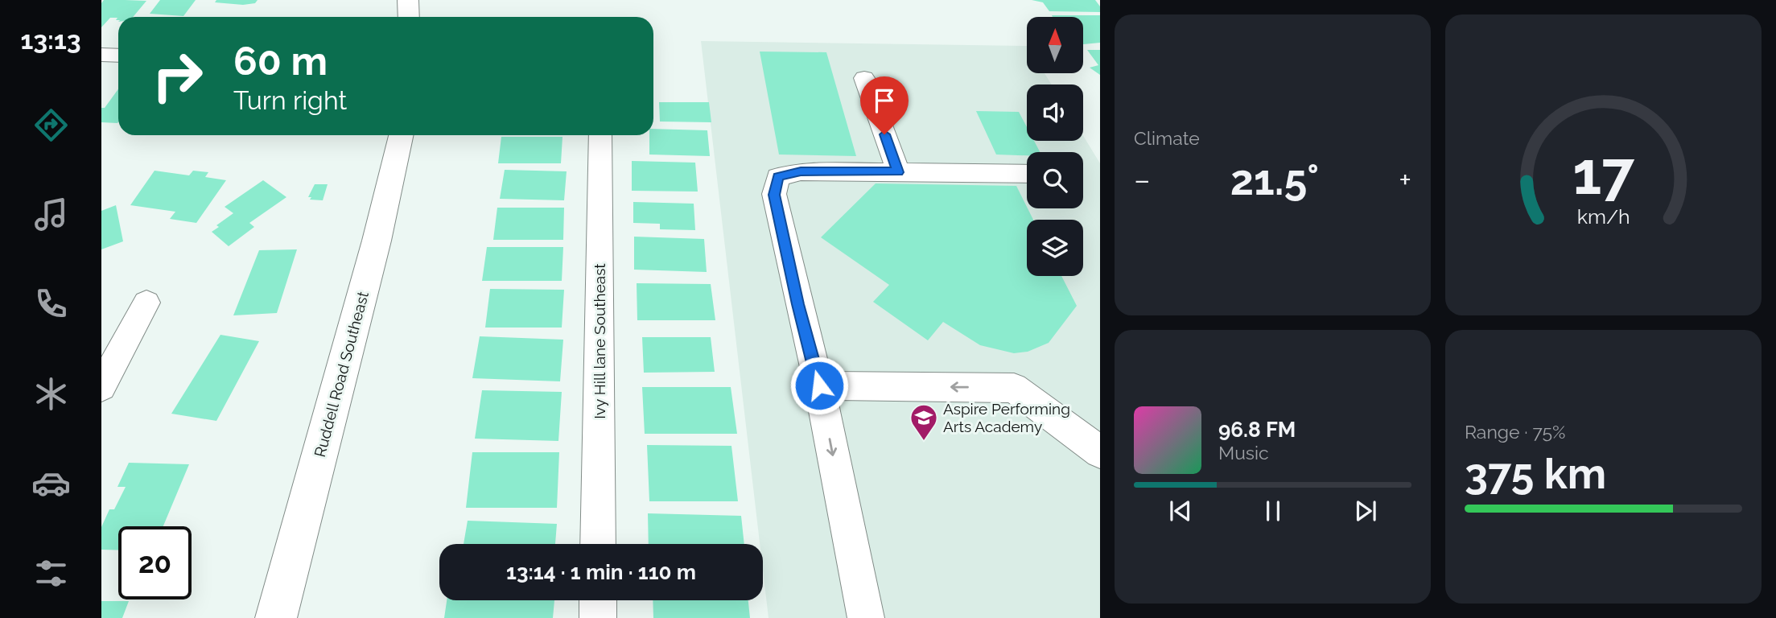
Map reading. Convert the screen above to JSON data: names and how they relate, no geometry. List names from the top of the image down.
{
  "streets": {
    "main road": ["Ruddell Road Southeast"],
    "street": ["Ivy Hill lane Southeast"]
  },
  "places": {
    "school or university": ["Aspire Performing Arts Academy"]
  },
  "north": "top",
  "page": {
    "tabs": "13:13",
    "tile": [
      "Climate",
      ["Range · 75%", "375 km"]
    ],
    "turn": ["60 m", "Turn right"],
    "heat": ["−", "21.5°", "+"],
    "song": ["96.8 FM", "Music"],
    "limit": "20",
    "trip": "13:14 · 1 min · 110 m",
    "gauge": ["17", "km/h"]
  }
}
